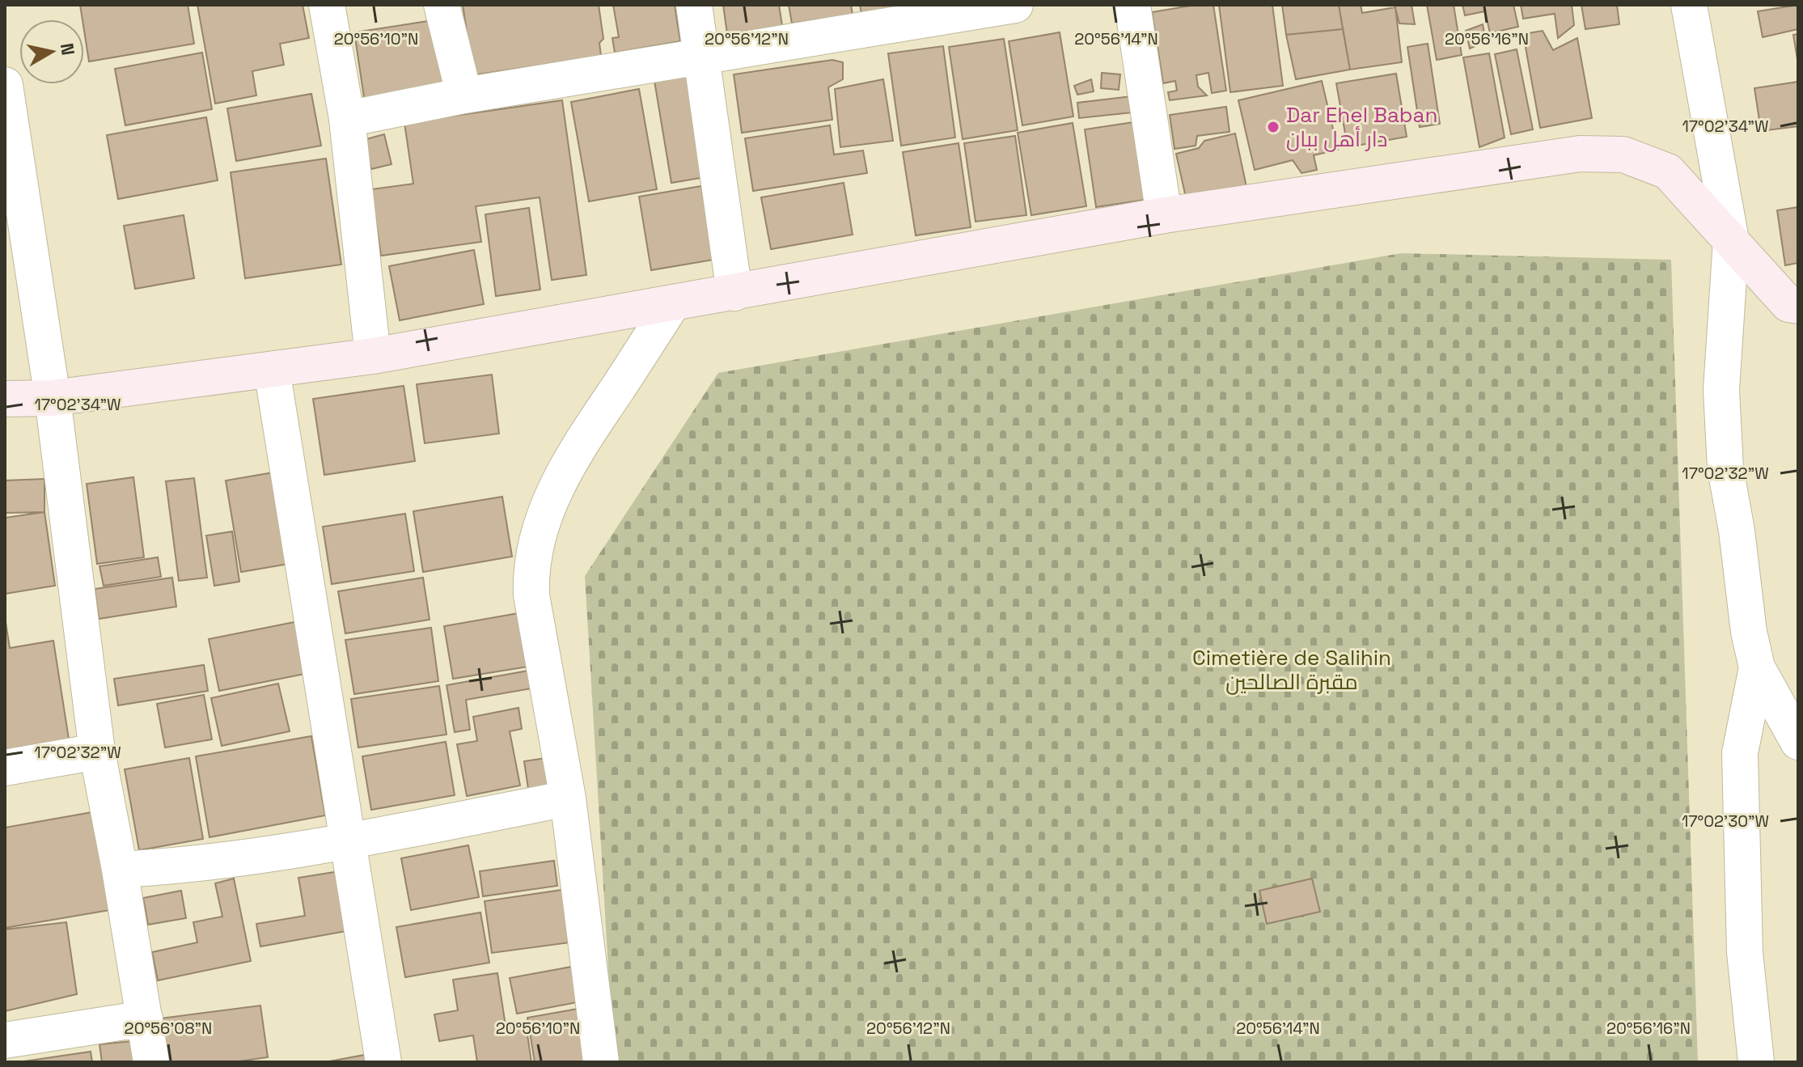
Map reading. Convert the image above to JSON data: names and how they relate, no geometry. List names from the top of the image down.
{
  "parks": ["Cimetière de Salihin مقبرة الصالحين"],
  "places": ["Dar Ehel Baban دار أهل ببان"],
  "north": "right",
  "coordinates": [
    "20°56'10\"N",
    "20°56'12\"N",
    "20°56'14\"N",
    "20°56'16\"N",
    "17°02'34\"W",
    "17°02'32\"W",
    "17°02'30\"W",
    "20°56'08\"N"
  ]
}
